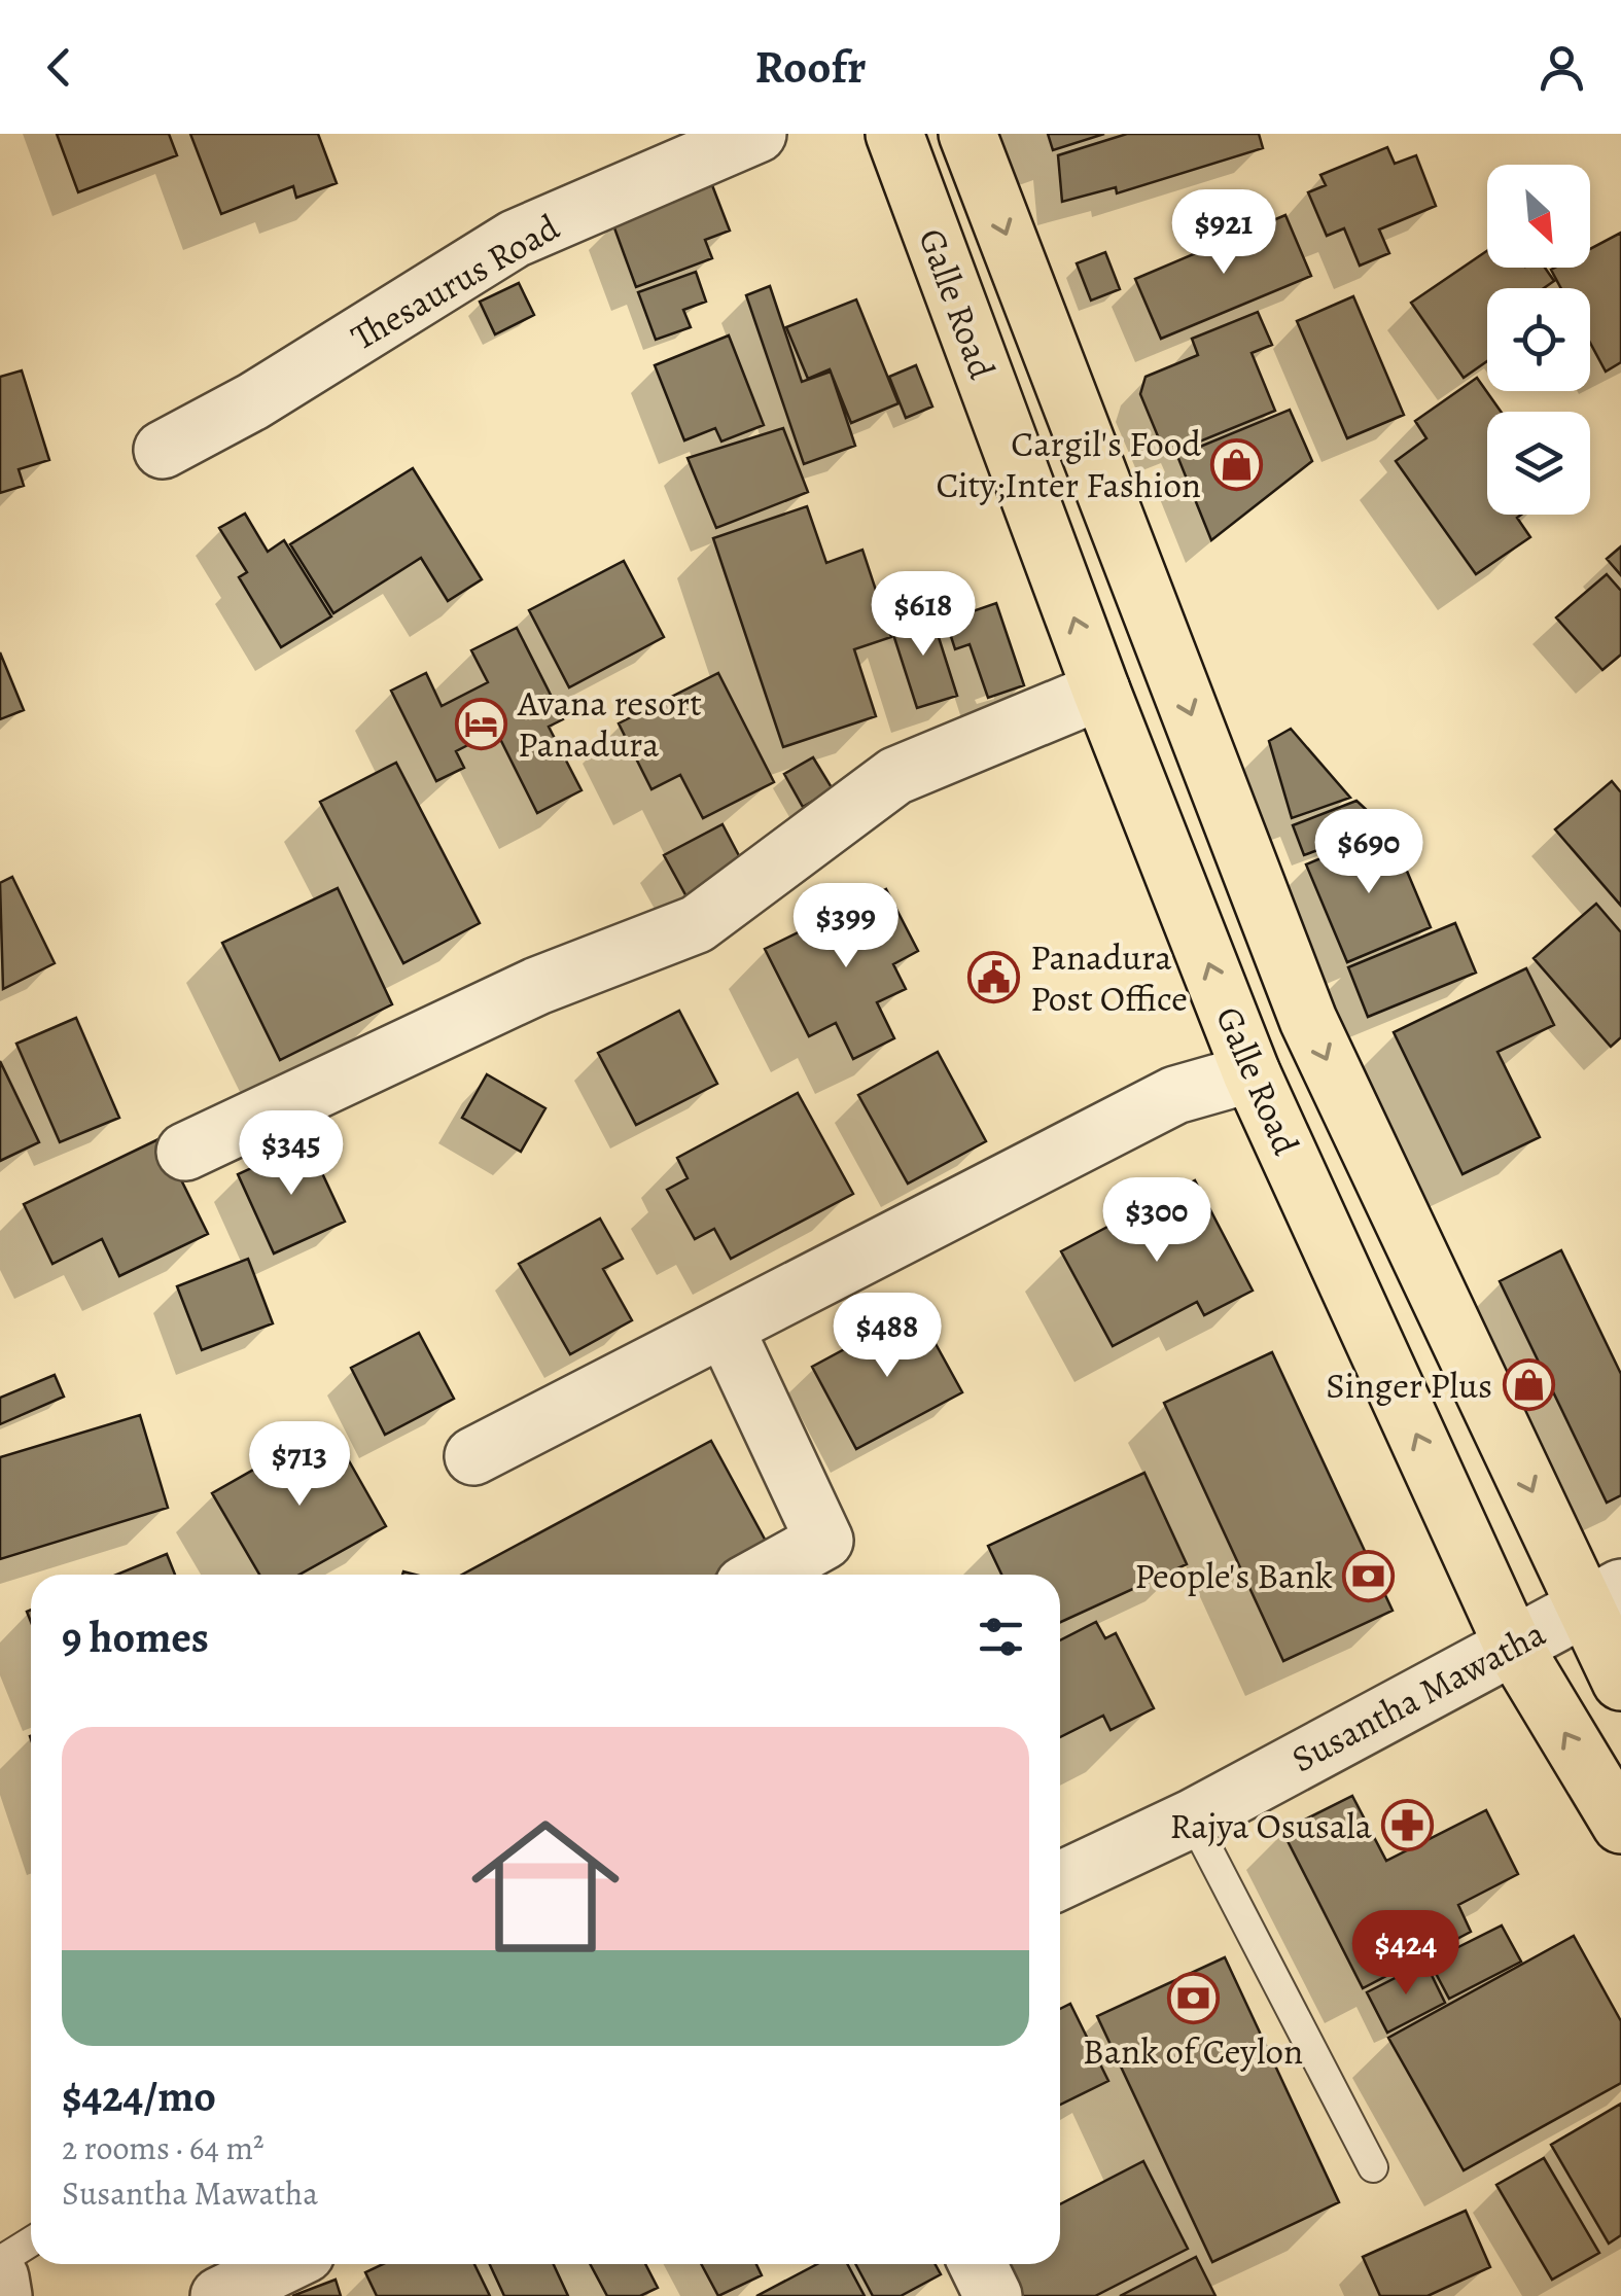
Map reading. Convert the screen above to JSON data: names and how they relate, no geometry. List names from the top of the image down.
{
  "streets": {
    "highway": ["Galle Road"],
    "street": ["Thesaurus Road", "Susantha Mawatha"]
  },
  "crossings": [
    ["Galle Road", "Susantha Mawatha"]
  ],
  "places": {
    "shop": ["Cargil's Food City;Inter Fashion", "Singer Plus"],
    "hotel": ["Avana resort Panadura"],
    "public building": ["Panadura Post Office"],
    "bank": ["People's Bank", "Bank of Ceylon"],
    "pharmacy": ["Rajya Osusala"]
  },
  "north": "bottom right",
  "page": {
    "header": "Roofr",
    "price": [
      "$921",
      "$618",
      "$690",
      "$399",
      "$345",
      "$300",
      "$488",
      "$713",
      "$424"
    ],
    "heading": "9 homes",
    "list": [
      {
        "name": "$424/mo",
        "note": "2 rooms · 64 m² · Susantha Mawatha"
      }
    ]
  }
}
